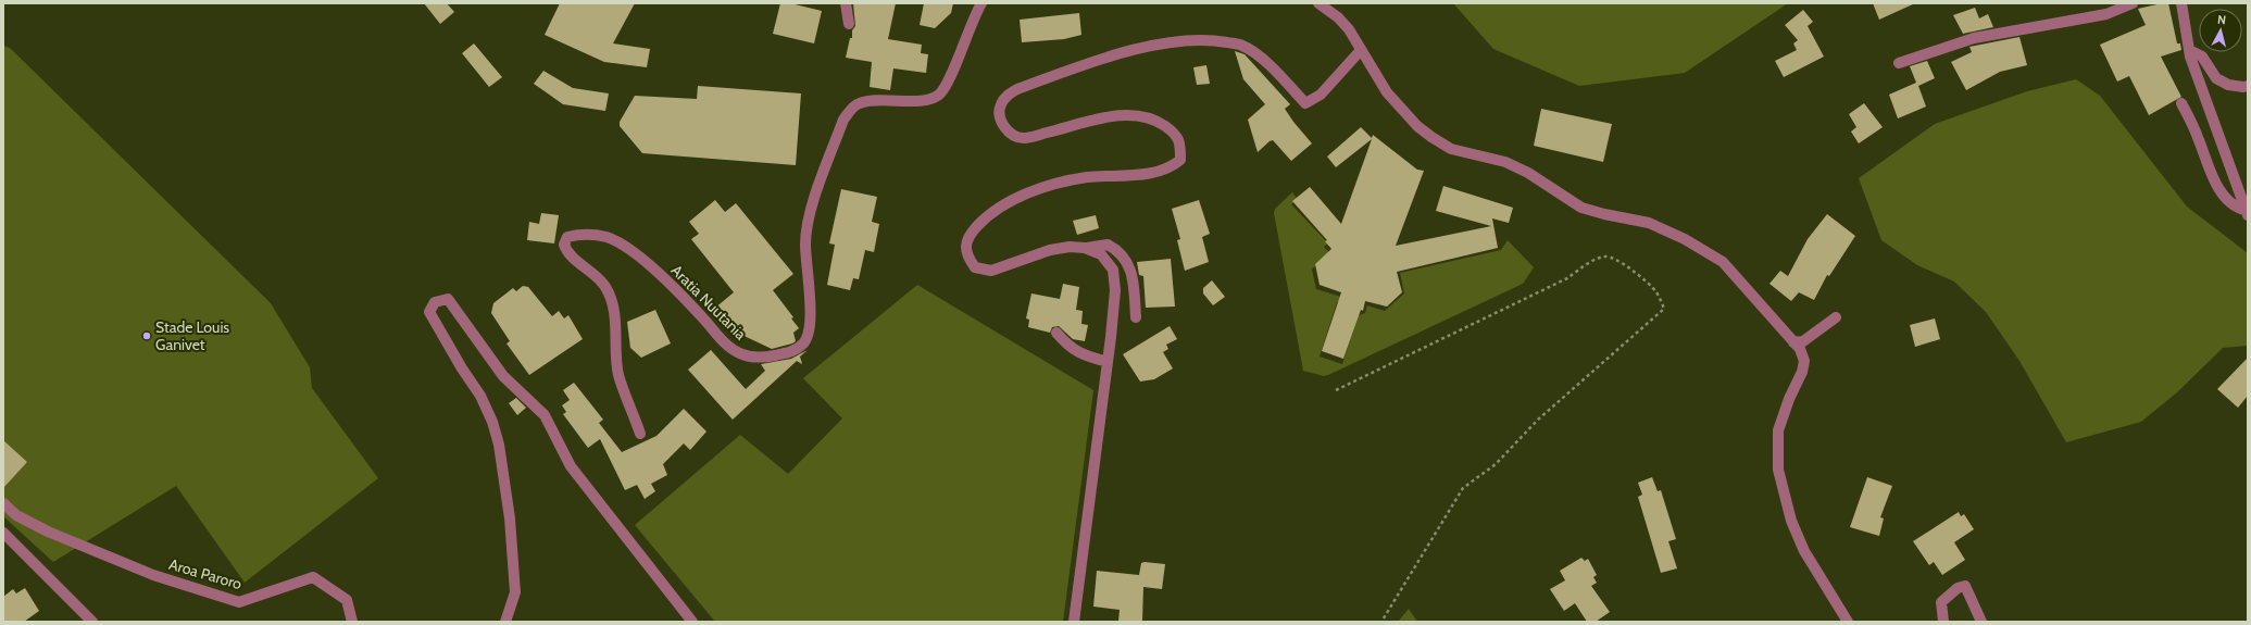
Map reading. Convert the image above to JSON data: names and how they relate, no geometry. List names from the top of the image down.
{
  "streets": {
    "street": ["Aratia Nuutania", "Aroa Paroro"]
  },
  "places": ["Stade Louis Ganivet"],
  "north": "top"
}
